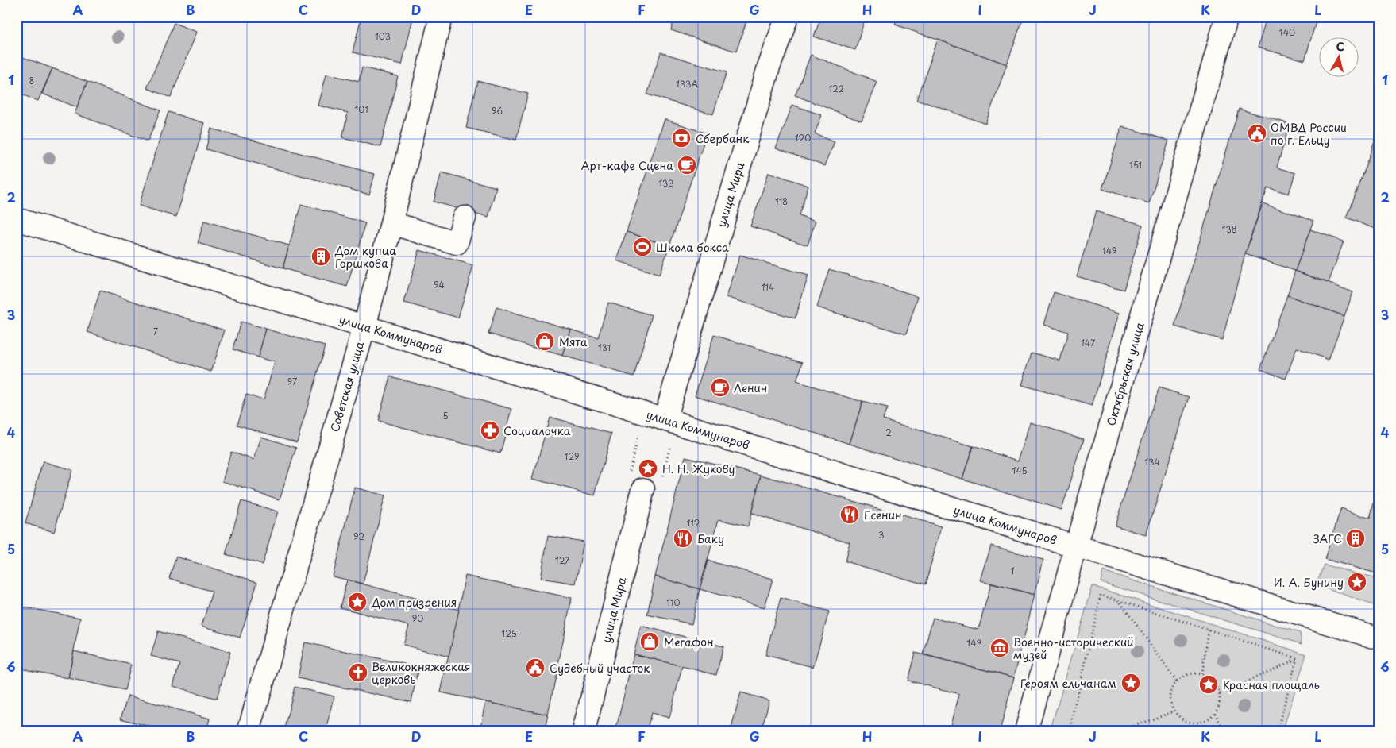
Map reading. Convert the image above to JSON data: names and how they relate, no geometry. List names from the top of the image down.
{
  "streets": {
    "street": [
      "улица Мира",
      "улица Коммунаров",
      "Октябрьская улица",
      "Советская улица"
    ]
  },
  "crossings": [
    ["улица Мира", "улица Коммунаров"],
    ["улица Коммунаров", "Октябрьская улица"],
    ["улица Коммунаров", "Советская улица"]
  ],
  "places": {
    "public building": ["ОМВД России по г. Ельцу", "Судебный участок"],
    "bank": ["Сбербанк"],
    "cafe": ["Арт-кафе Сцена", "Ленин"],
    "sports": ["Школа бокса"],
    "building": ["Дом купца Горшкова", "ЗАГС"],
    "shop": ["Мята", "Мегафон"],
    "pharmacy": ["Социалочка"],
    "place": [
      "Н. Н. Жукову",
      "И. А. Бунину",
      "Дом призрения",
      "Героям ельчанам",
      "Красная площаль"
    ],
    "restaurant": ["Есенин", "Баку"],
    "museum": ["Военно-исторический музей"],
    "church": ["Великокняжеская церковь"]
  },
  "house_numbers": [
    "140",
    "103",
    "8",
    "133А",
    "122",
    "101",
    "96",
    "120",
    "151",
    "133",
    "118",
    "138",
    "149",
    "94",
    "114",
    "7",
    "147",
    "131",
    "97",
    "5",
    "2",
    "129",
    "134",
    "145",
    "112",
    "3",
    "92",
    "127",
    "1",
    "110",
    "90",
    "125",
    "143"
  ],
  "north": "top",
  "grid": {
    "columns": [
      "A",
      "B",
      "C",
      "D",
      "E",
      "F",
      "G",
      "H",
      "I",
      "J",
      "K",
      "L"
    ],
    "rows": [
      "1",
      "2",
      "3",
      "4",
      "5",
      "6"
    ]
  }
}
